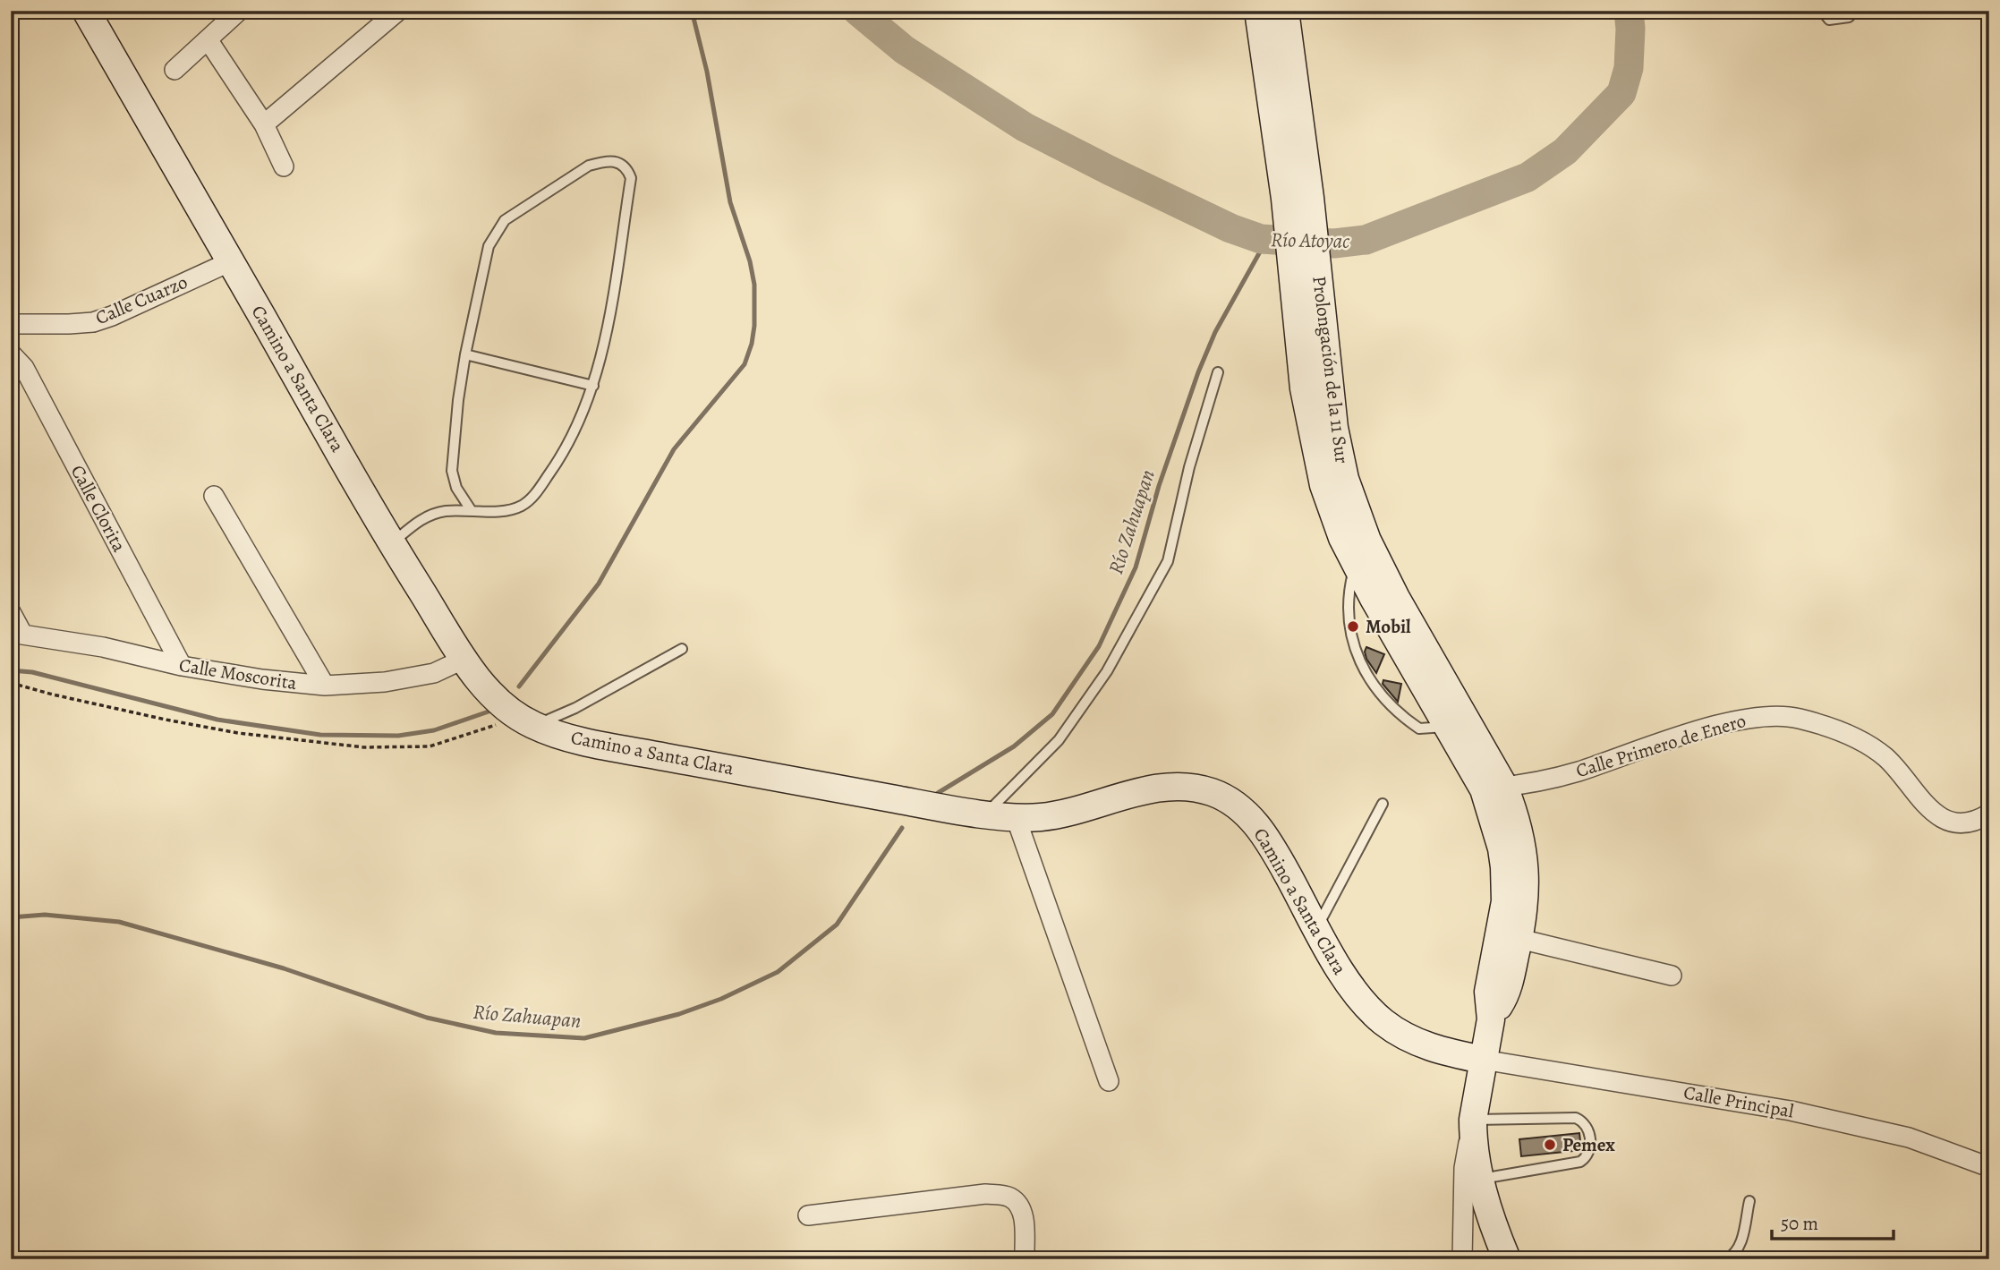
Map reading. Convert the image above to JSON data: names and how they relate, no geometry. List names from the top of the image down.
{
  "streets": {
    "main road": ["Prolongación de la 11 Sur", "Camino a Santa Clara"],
    "street": [
      "Calle Cuarzo",
      "Calle Clorita",
      "Calle Moscorita",
      "Calle Primero de Enero",
      "Calle Principal"
    ]
  },
  "crossings": [
    ["Calle Cuarzo", "Camino a Santa Clara"],
    ["Prolongación de la 11 Sur", "Camino a Santa Clara"],
    ["Prolongación de la 11 Sur", "Calle Primero de Enero"],
    ["Prolongación de la 11 Sur", "Calle Principal"],
    ["Camino a Santa Clara", "Calle Moscorita"],
    ["Camino a Santa Clara", "Calle Principal"],
    ["Calle Clorita", "Calle Moscorita"]
  ],
  "water": ["Río Atoyac", "Río Zahuapan"],
  "places": ["Mobil", "Pemex"],
  "scale_bar": "50 m"
}
